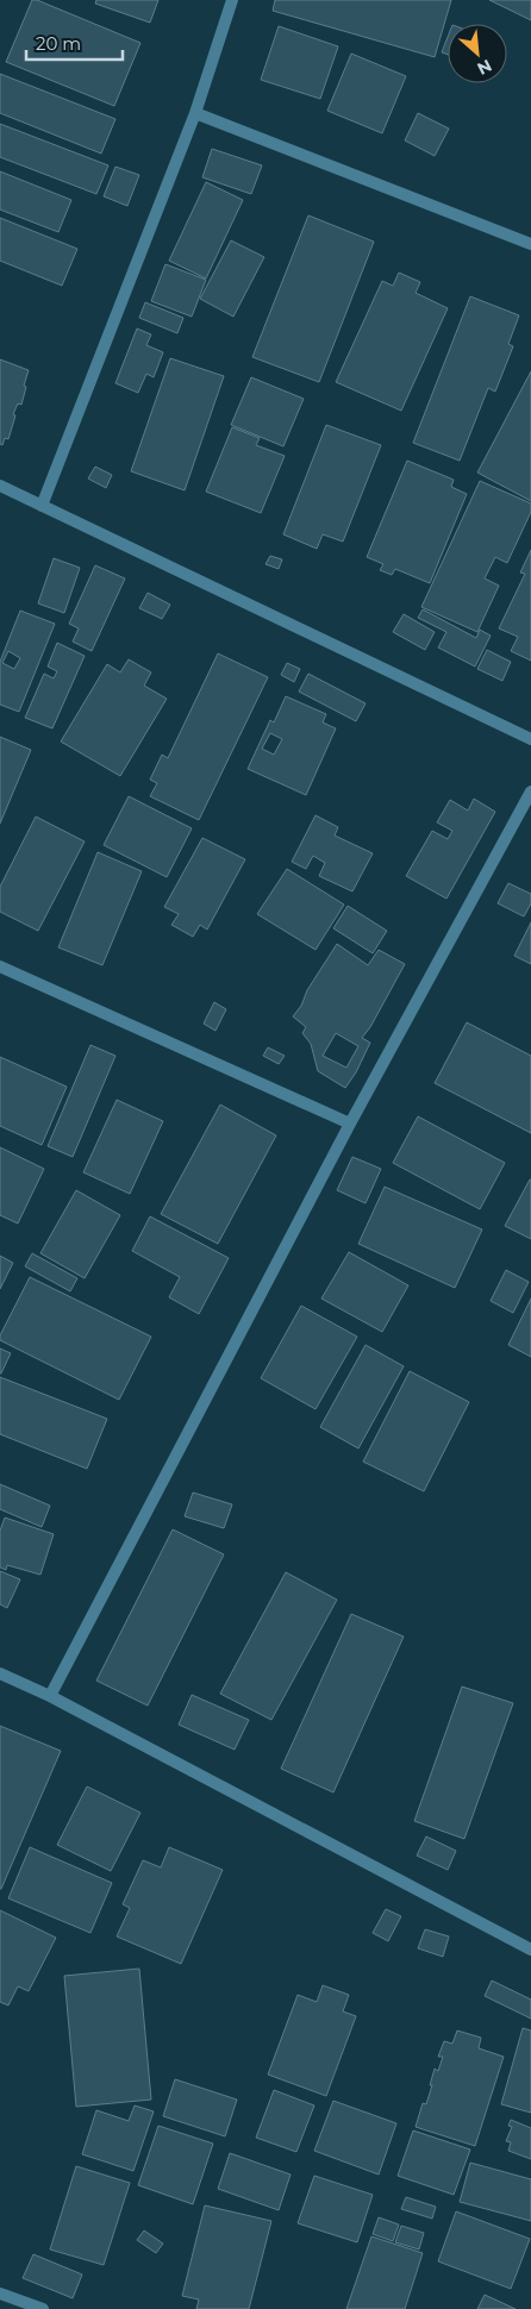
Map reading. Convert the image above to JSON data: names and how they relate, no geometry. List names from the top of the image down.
{
  "scale_bar": "20 m",
  "north": "bottom right"
}
